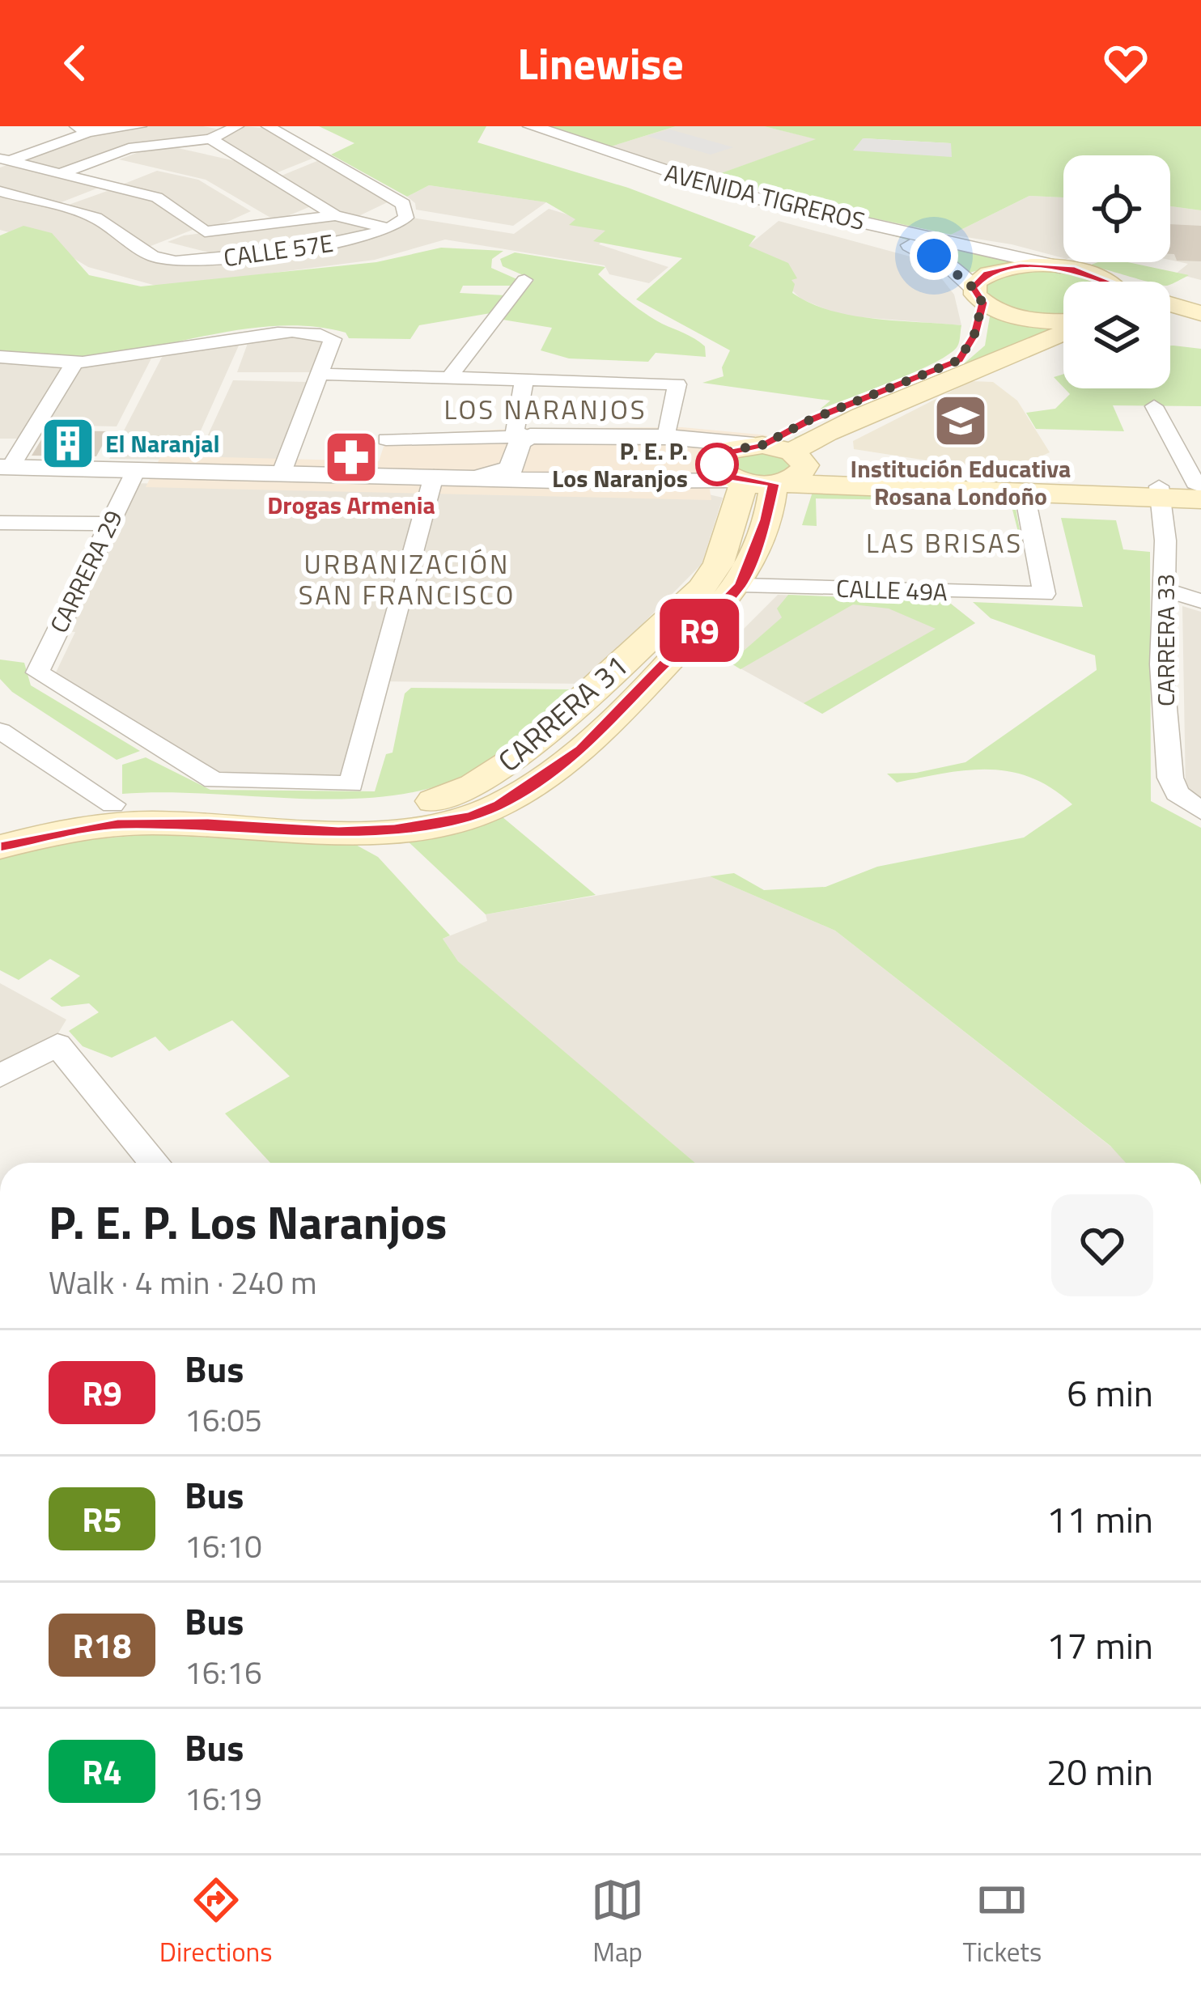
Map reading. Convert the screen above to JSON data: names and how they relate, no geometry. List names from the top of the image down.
{
  "streets": {
    "main road": ["CARRERA 31"],
    "street": [
      "AVENIDA TIGREROS",
      "CALLE 57E",
      "CARRERA 29",
      "CALLE 49A",
      "CARRERA 33"
    ]
  },
  "districts": ["LOS NARANJOS", "LAS BRISAS", "URBANIZACIÓN SAN FRANCISCO"],
  "places": {
    "school or university": ["Institución Educativa Rosana Londoño"],
    "building": ["El Naranjal"],
    "pharmacy": ["Drogas Armenia"],
    "other": ["P. E. P. Los Naranjos"]
  },
  "lines": ["bus line R9"],
  "page": {
    "header": "Linewise",
    "on_map": "R9",
    "heading": ["P. E. P. Los Naranjos", "Walk · 4 min · 240 m"],
    "list": [
      {
        "mark": "R9",
        "name": "Bus",
        "note": "16:05",
        "value": "6 min"
      },
      {
        "mark": "R5",
        "name": "Bus",
        "note": "16:10",
        "value": "11 min"
      },
      {
        "mark": "R18",
        "name": "Bus",
        "note": "16:16",
        "value": "17 min"
      },
      {
        "mark": "R4",
        "name": "Bus",
        "note": "16:19",
        "value": "20 min"
      }
    ],
    "tabs": ["Directions", "Map", "Tickets"]
  }
}
